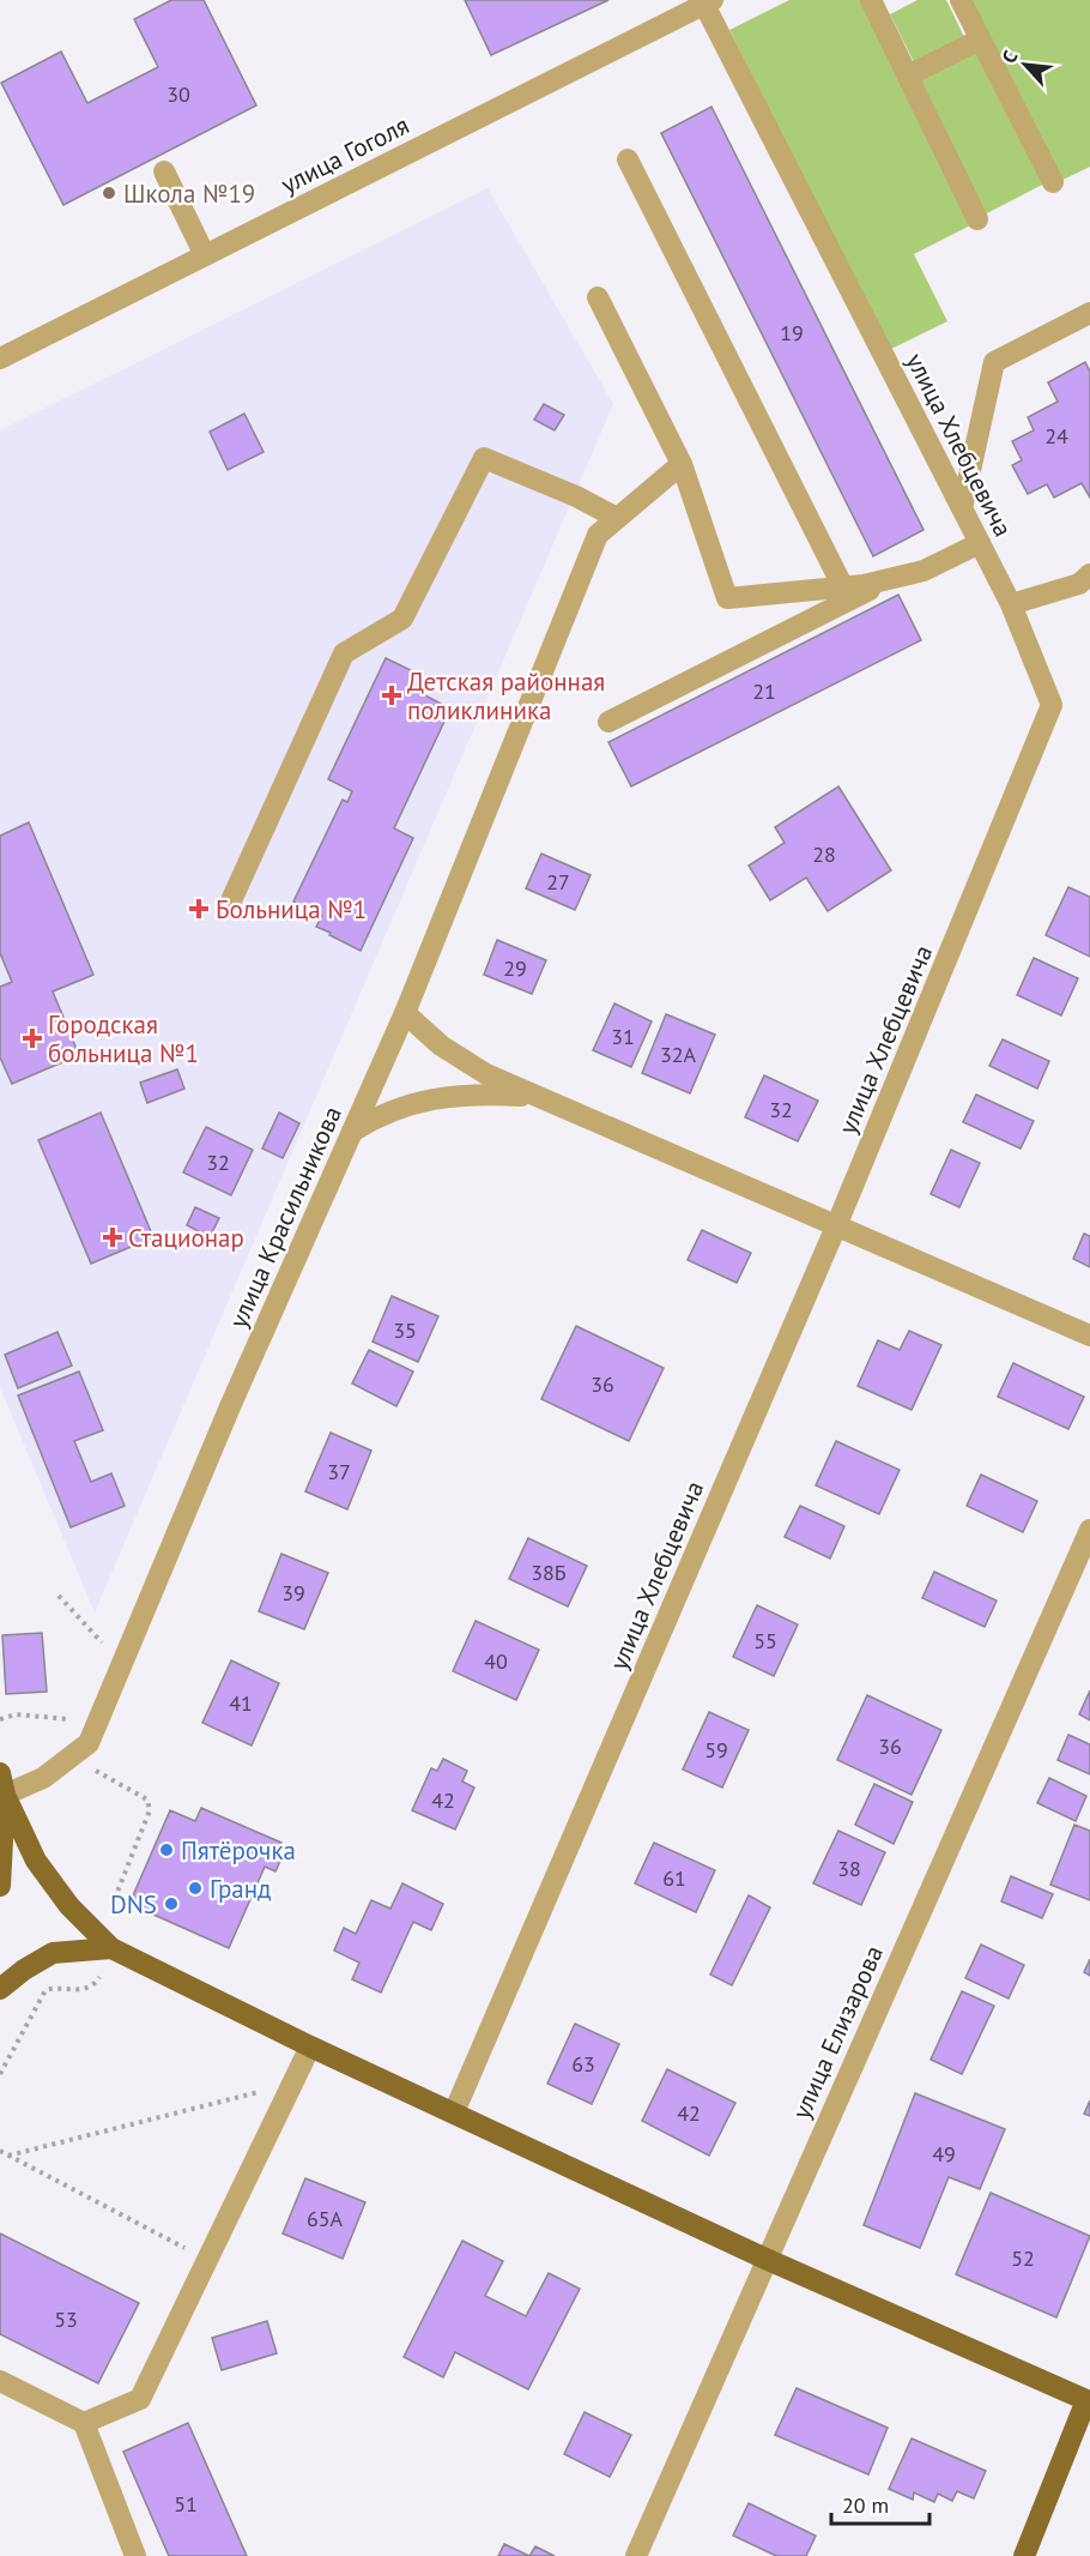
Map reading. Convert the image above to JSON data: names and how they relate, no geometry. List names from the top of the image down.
{
  "streets": {
    "street": [
      "улица Гоголя",
      "улица Хлебцевича",
      "улица Красильникова",
      "улица Елизарова"
    ]
  },
  "crossings": [
    ["улица Гоголя", "улица Хлебцевича"]
  ],
  "places": {
    "other": [
      "Школа №19",
      "Пятёрочка",
      "Гранд",
      "DNS"
    ],
    "health": [
      "Детская районная поликлиника",
      "Больница №1",
      "Городская больница №1",
      "Стационар"
    ]
  },
  "house_numbers": [
    "30",
    "19",
    "24",
    "21",
    "28",
    "27",
    "29",
    "31",
    "32А",
    "32",
    "32",
    "35",
    "36",
    "37",
    "38Б",
    "39",
    "55",
    "40",
    "41",
    "36",
    "59",
    "42",
    "38",
    "61",
    "63",
    "42",
    "49",
    "65А",
    "52",
    "53",
    "51"
  ],
  "scale_bar": "20 m",
  "north": "top left"
}
